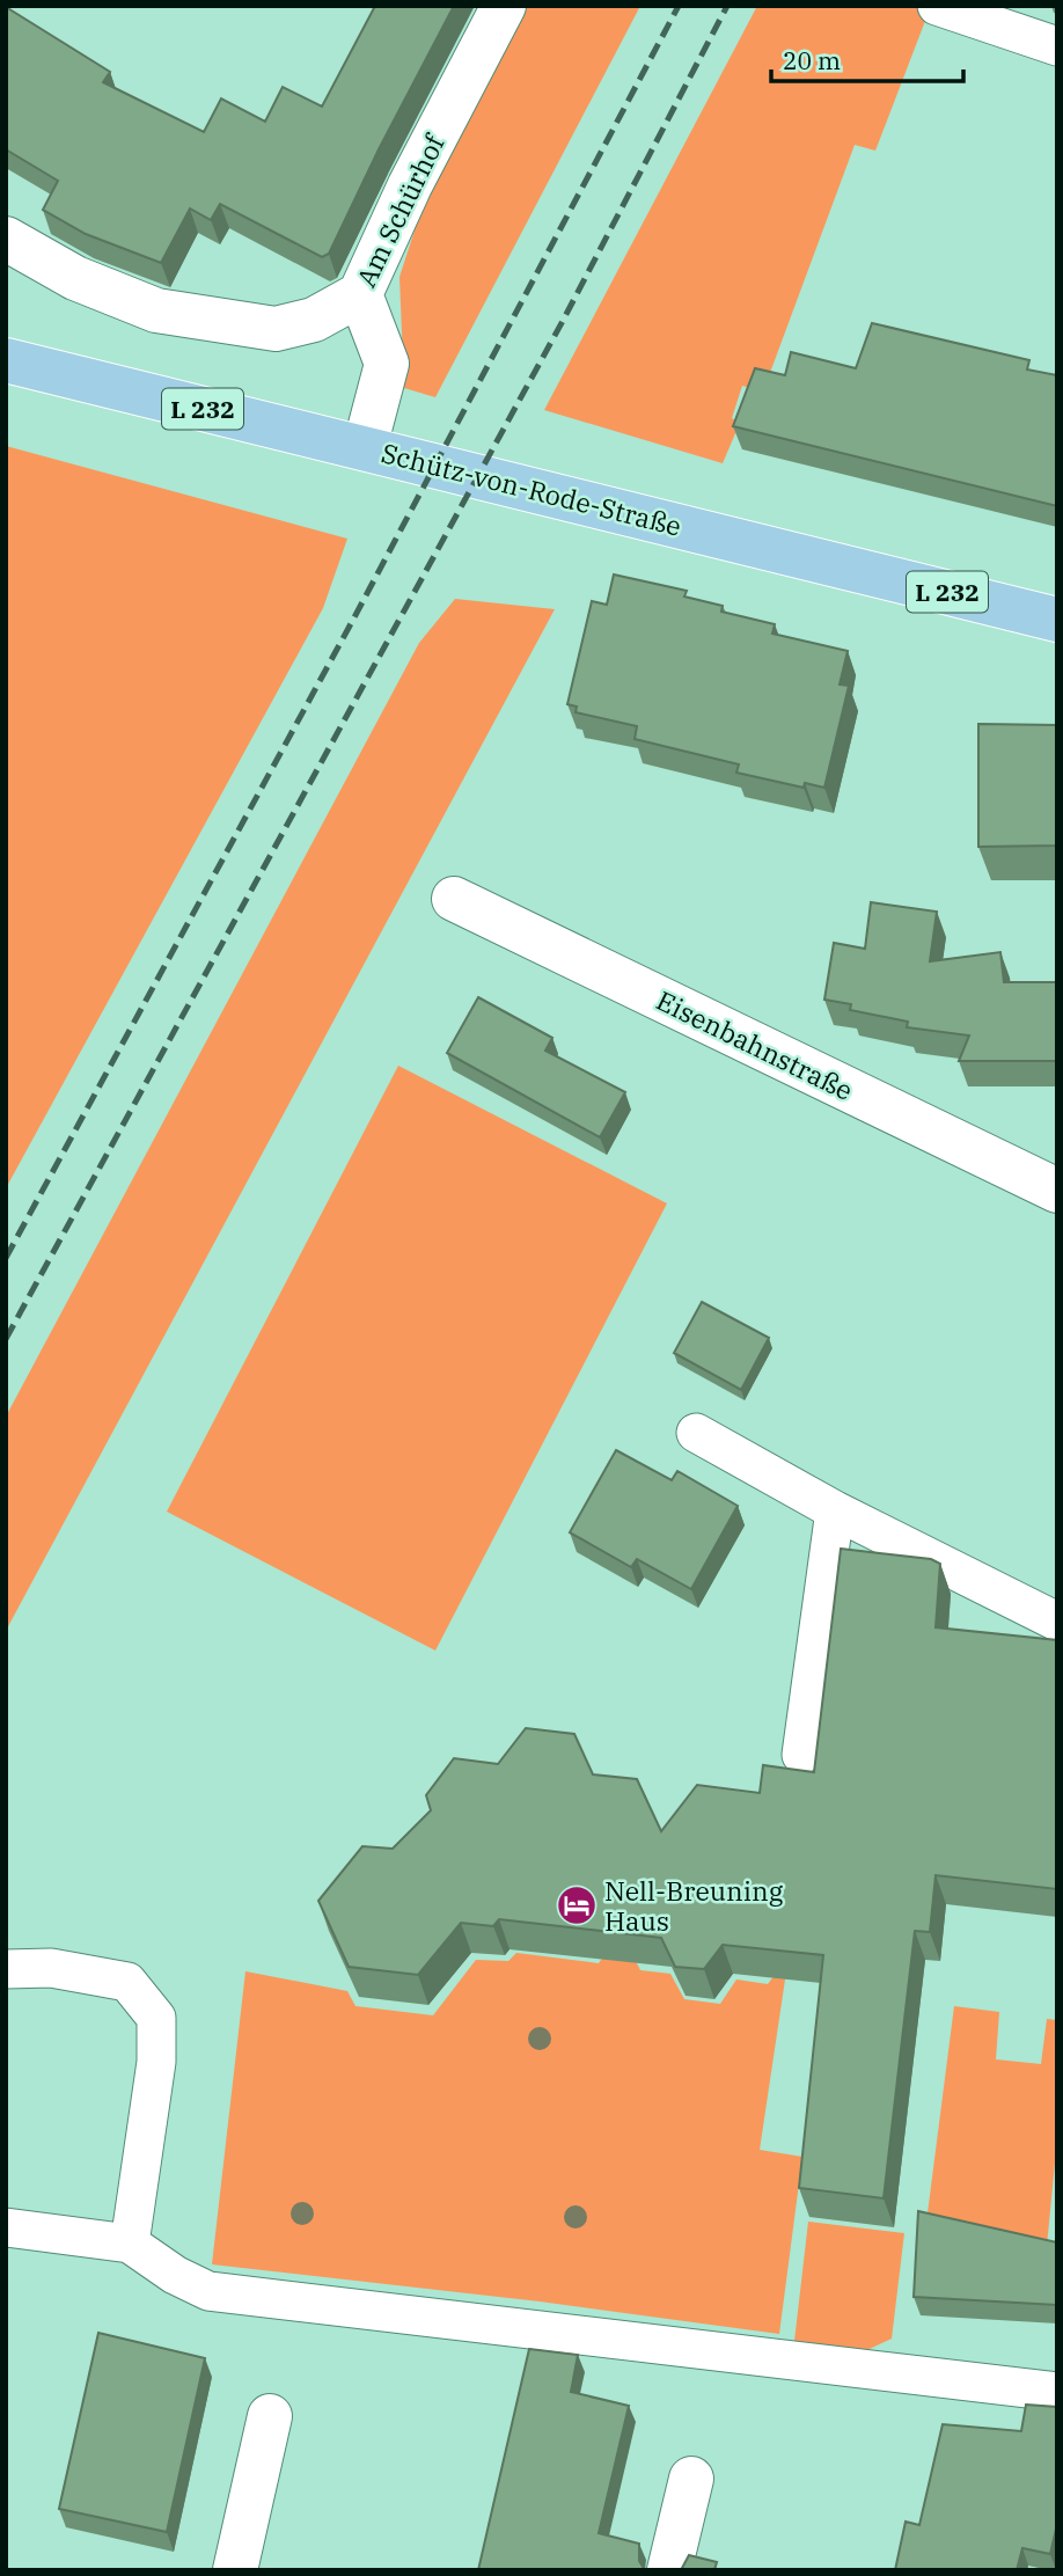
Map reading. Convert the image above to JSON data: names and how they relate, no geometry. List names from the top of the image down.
{
  "streets": {
    "main road": ["L 232", "Schütz-von-Rode-Straße"],
    "street": ["Am Schürhof", "Eisenbahnstraße"]
  },
  "places": {
    "hotel": ["Nell-Breuning Haus"]
  },
  "scale_bar": "20 m"
}
